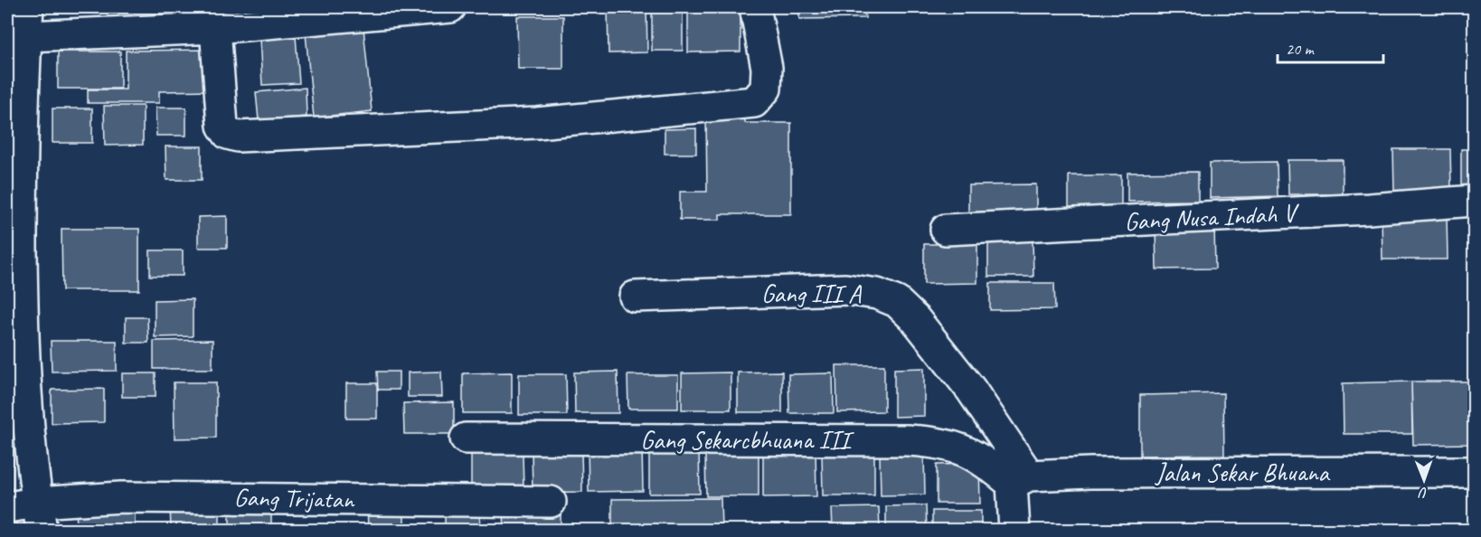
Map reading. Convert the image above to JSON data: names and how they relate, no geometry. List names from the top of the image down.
{
  "streets": {
    "street": [
      "Gang Nusa Indah V",
      "Gang III A",
      "Gang Sekarcbhuana III",
      "Jalan Sekar Bhuana",
      "Gang Trijatan"
    ]
  },
  "crossings": [
    ["Gang III A", "Gang Sekarcbhuana III"],
    ["Gang III A", "Jalan Sekar Bhuana"],
    ["Gang Sekarcbhuana III", "Jalan Sekar Bhuana"]
  ],
  "scale_bar": "20 m",
  "north": "bottom"
}
